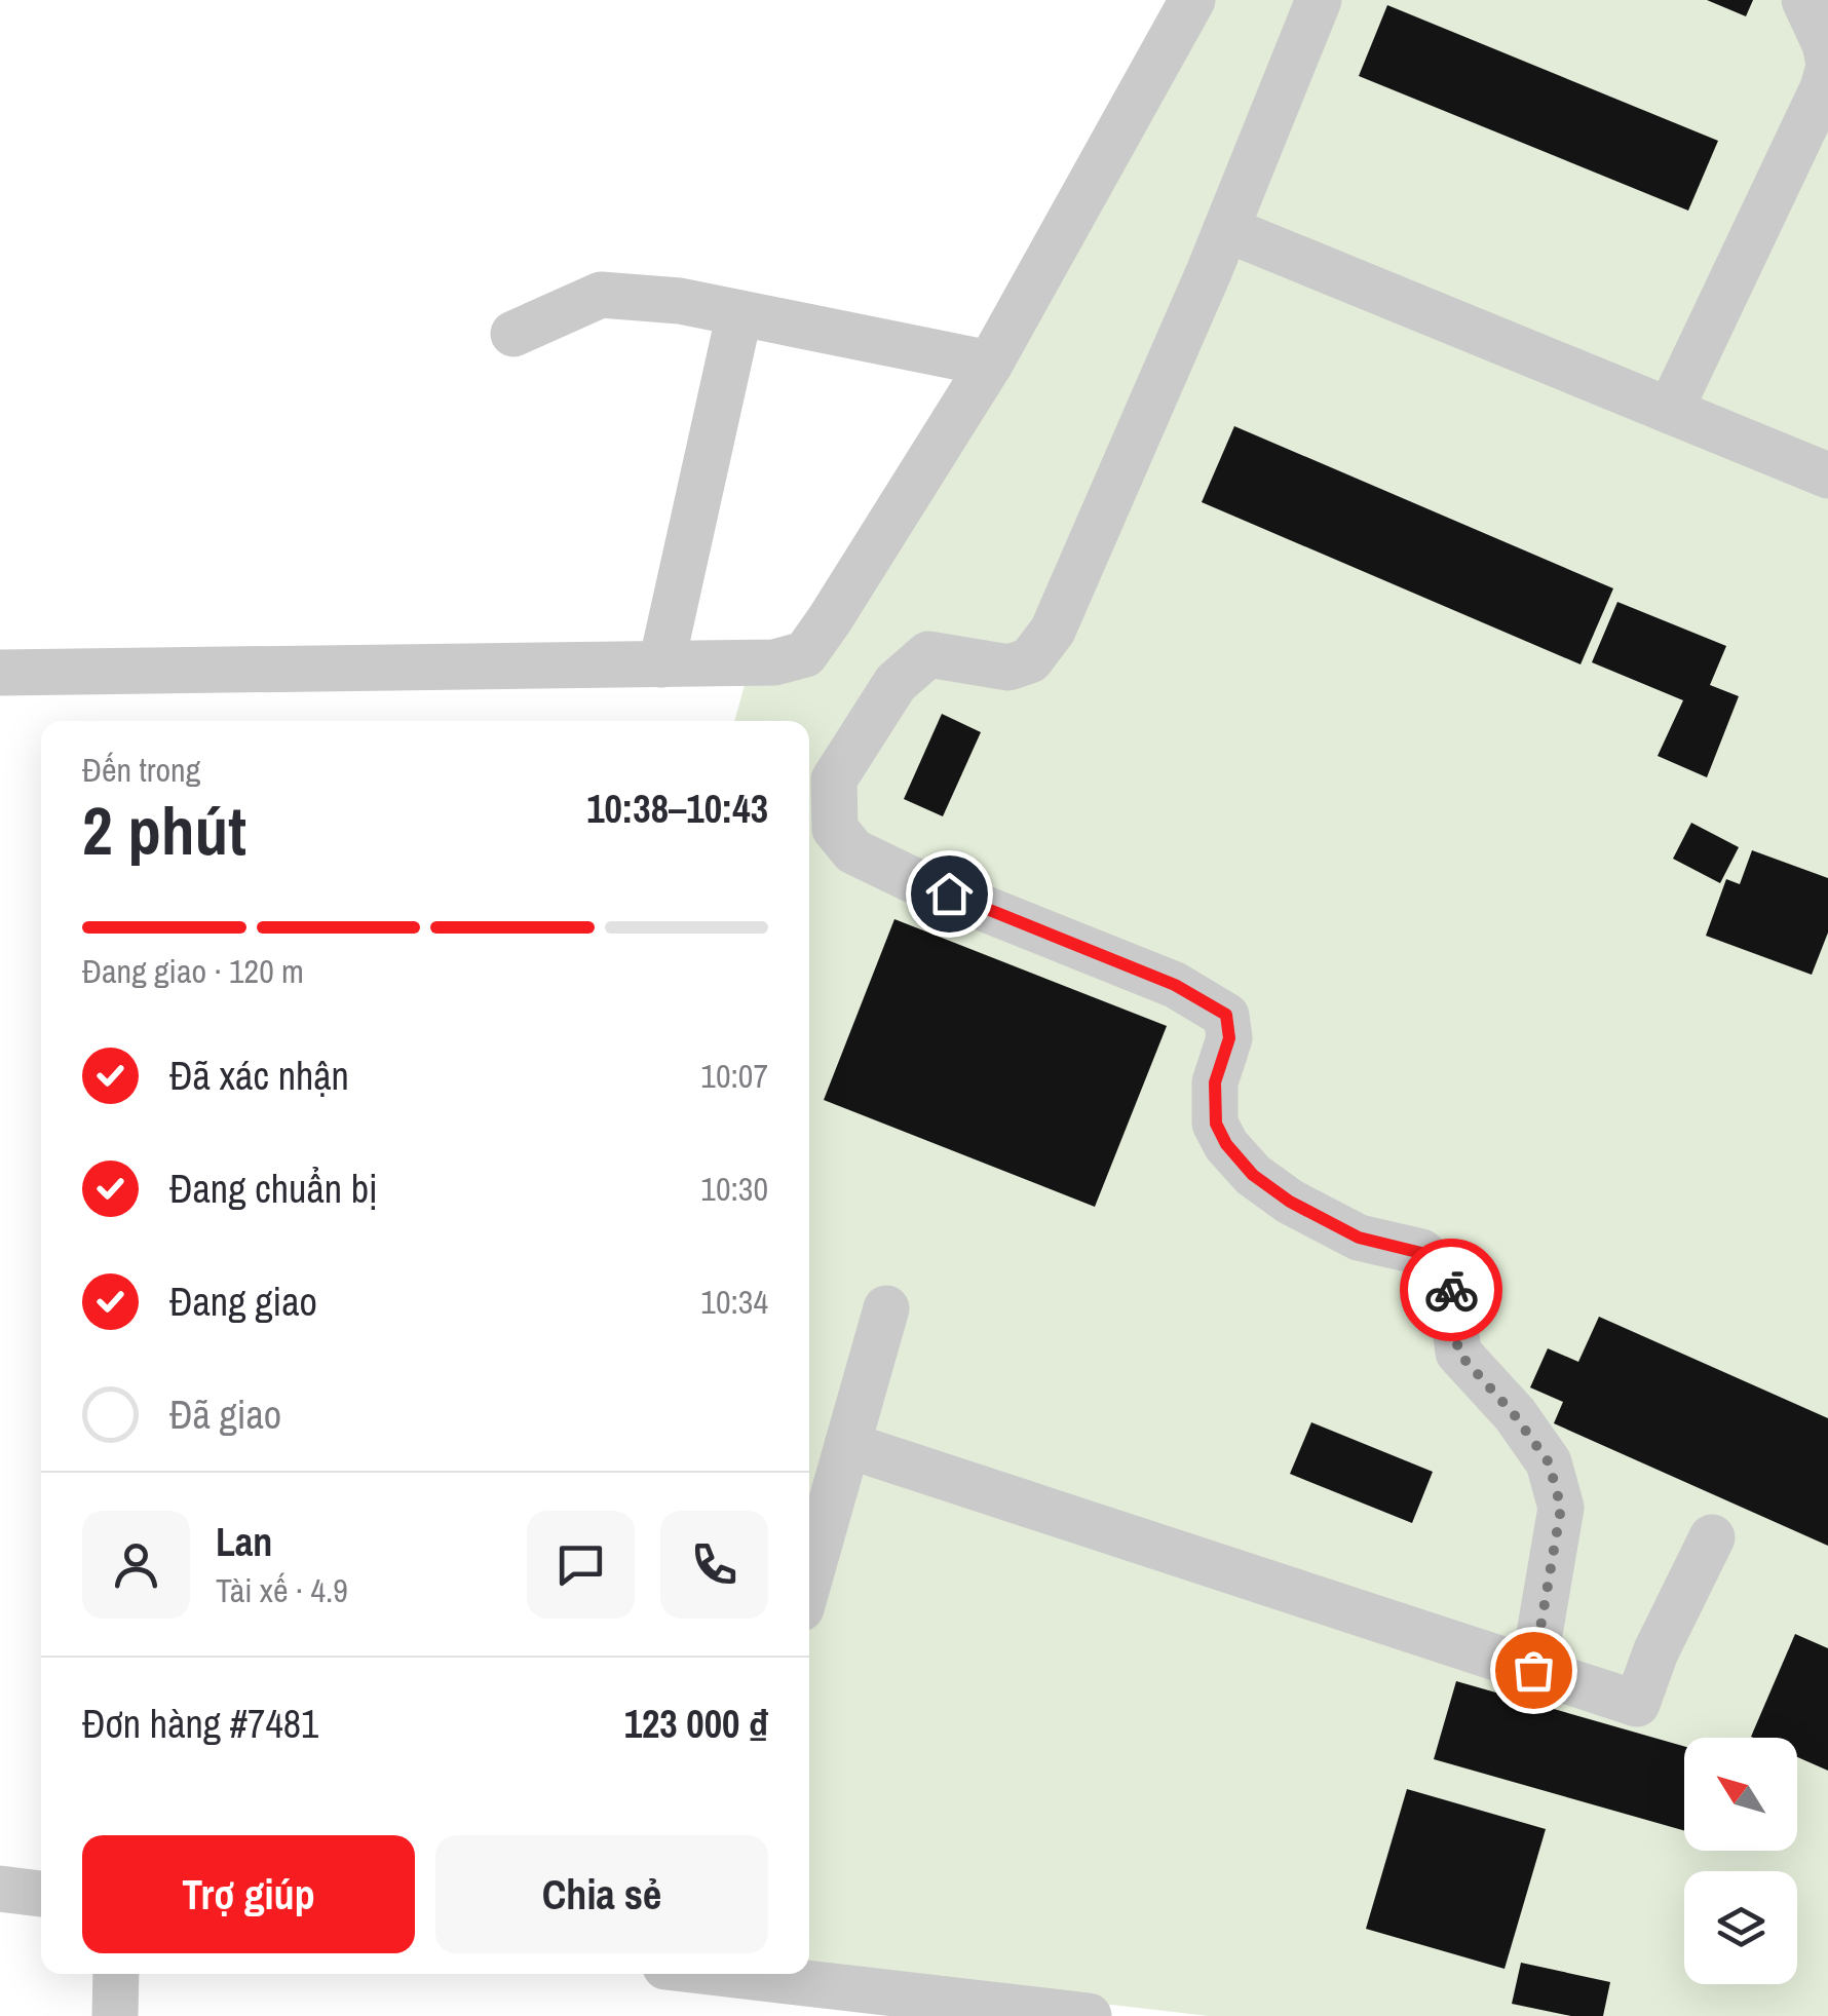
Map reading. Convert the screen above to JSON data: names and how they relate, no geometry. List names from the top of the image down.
{
  "north": "top left",
  "page": {
    "heading": ["2 phút", "Đến trong", "10:38–10:43"],
    "panel": [
      "Lan",
      "Tài xế · 4.9",
      "Đơn hàng #7481",
      "123 000 ₫"
    ],
    "bar": "Đang giao · 120 m",
    "list": [
      ["Đã xác nhận", "10:07"],
      ["Đang chuẩn bị", "10:30"],
      ["Đang giao", "10:34"],
      "Đã giao"
    ],
    "buttons": ["Trợ giúp", "Chia sẻ"]
  }
}
